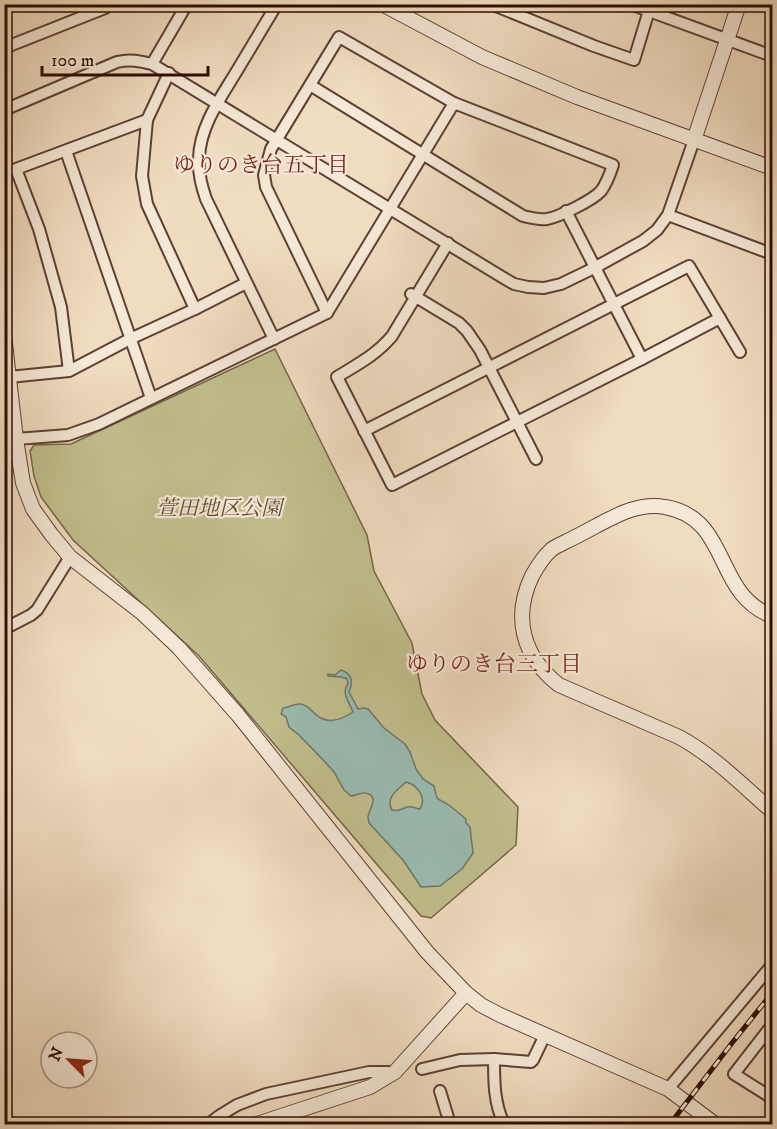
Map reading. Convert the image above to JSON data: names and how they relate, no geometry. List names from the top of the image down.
{
  "districts": ["ゆりのき台五丁目", "ゆりのき台三丁目"],
  "parks": ["萱田地区公園"],
  "scale_bar": "100 m",
  "north": "top left"
}
